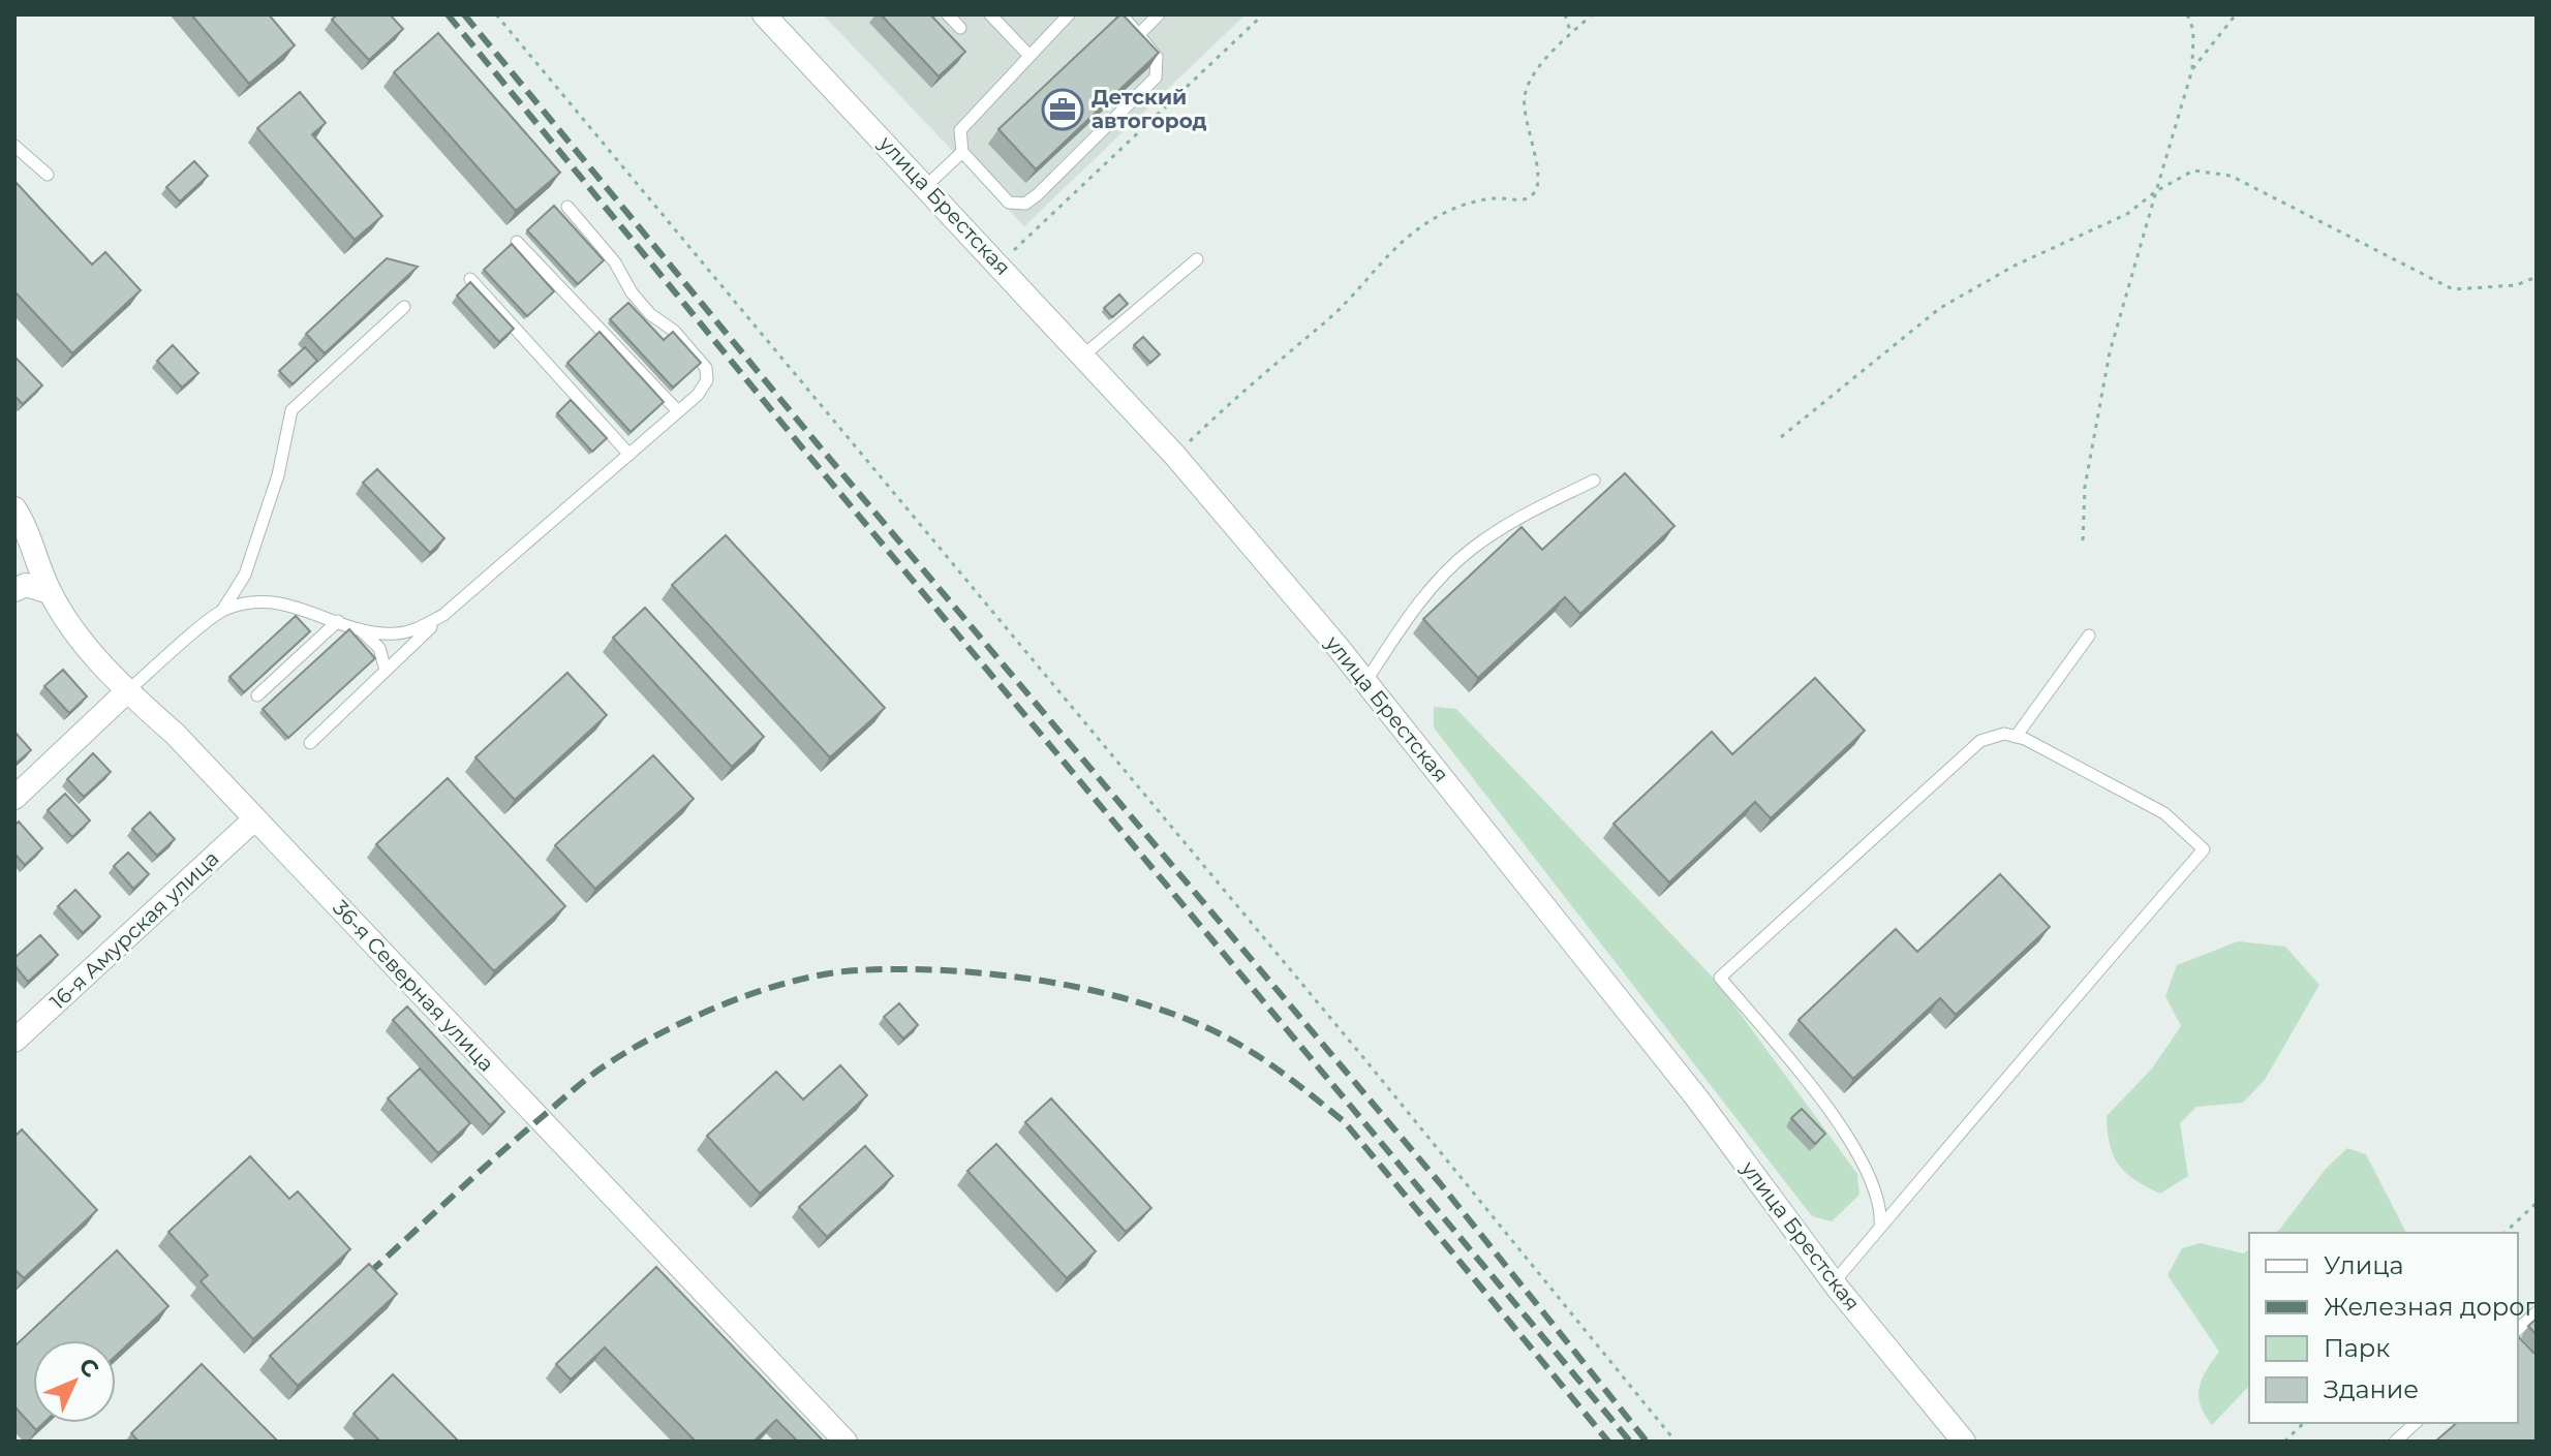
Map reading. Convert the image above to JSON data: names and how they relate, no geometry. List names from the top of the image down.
{
  "streets": {
    "street": ["улица Брестская", "16-я Амурская улица", "36-я Северная улица"]
  },
  "crossings": [
    ["16-я Амурская улица", "36-я Северная улица"]
  ],
  "places": {
    "office": ["Детский автогород"]
  },
  "legend": [
    "Улица",
    "Железная дорога",
    "Парк",
    "Здание"
  ],
  "north": "top right"
}
